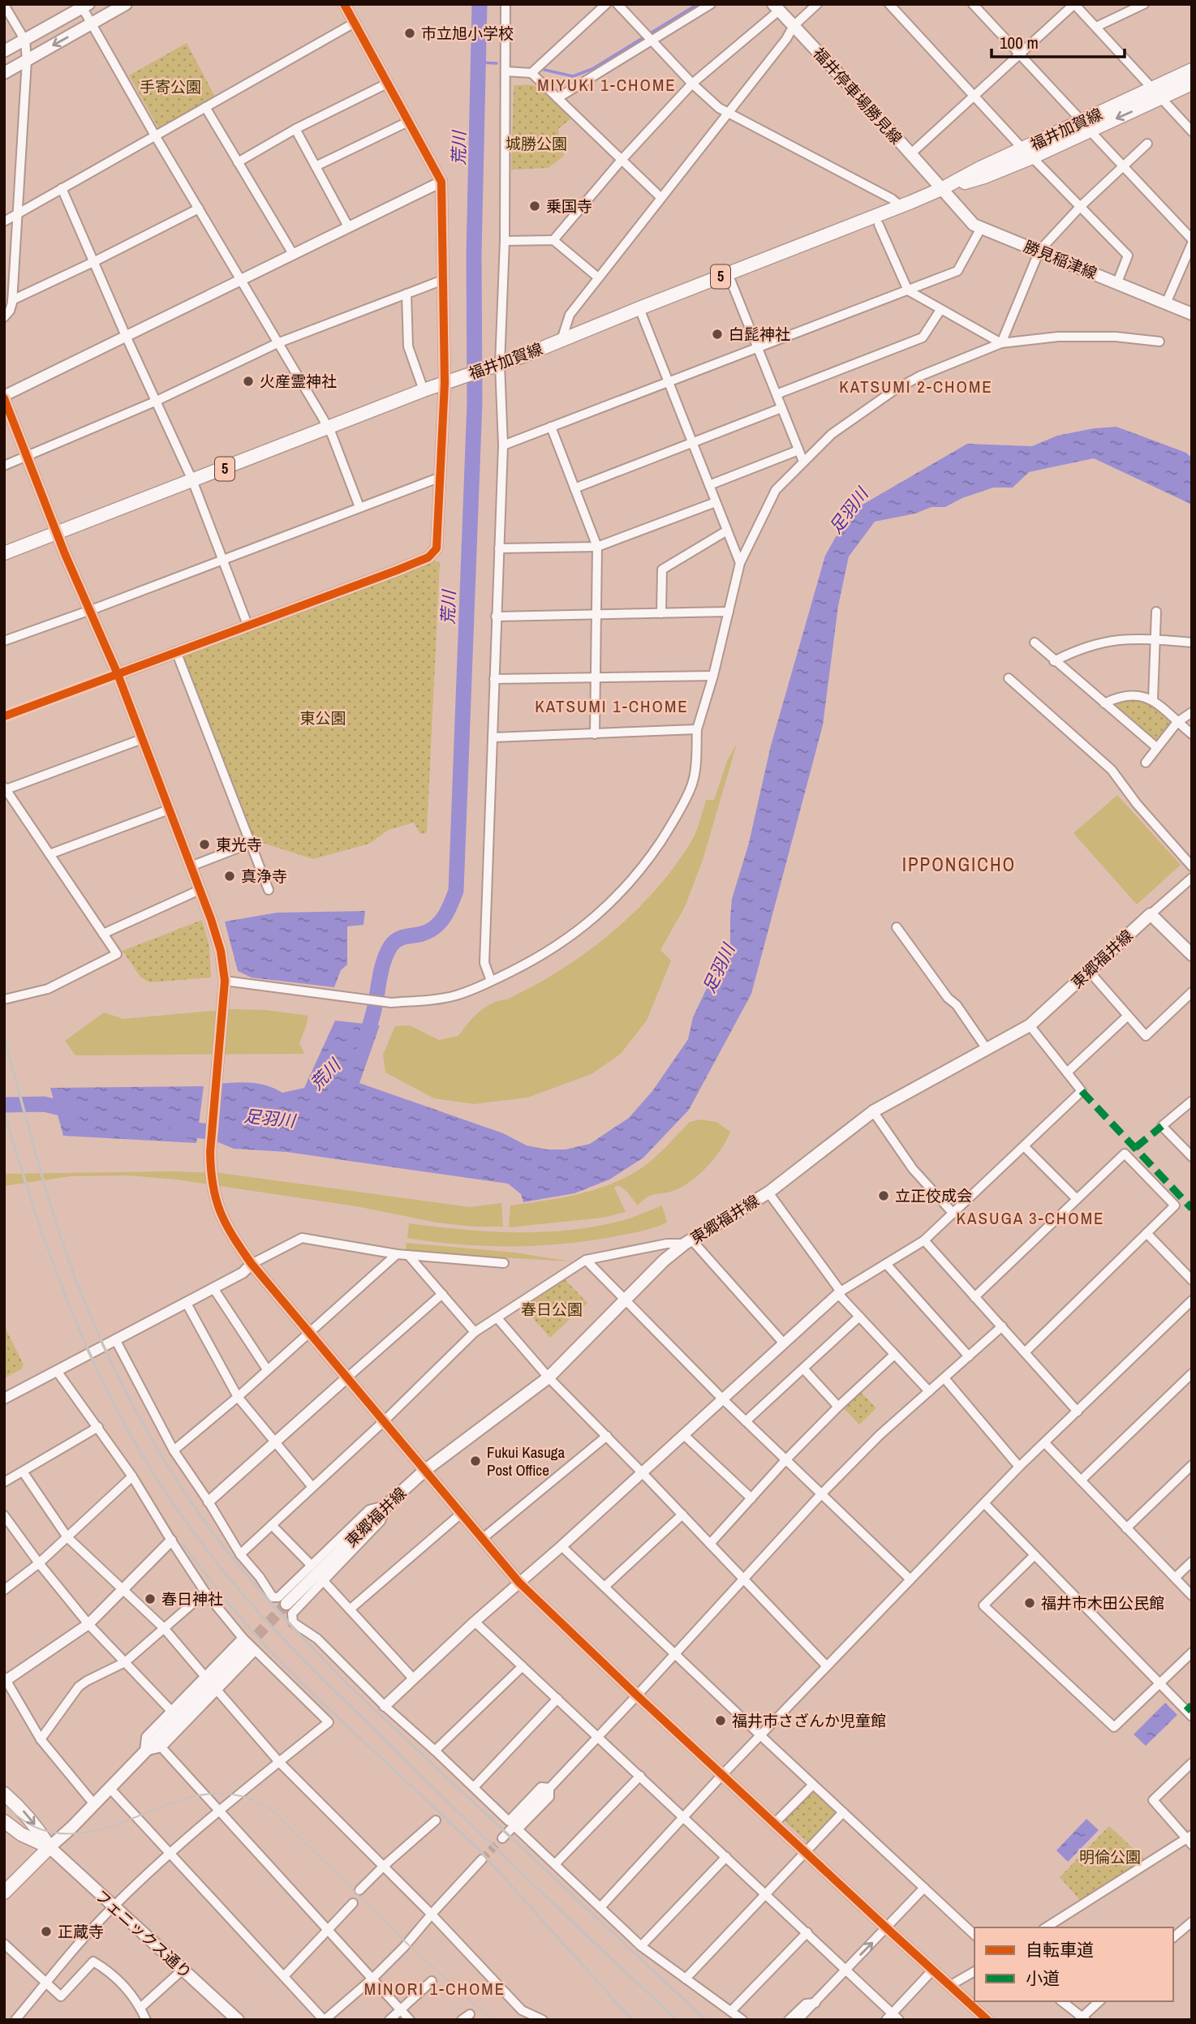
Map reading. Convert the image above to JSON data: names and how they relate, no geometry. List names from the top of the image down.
{
  "streets": {
    "main road": [
      "福井停車場勝見線",
      "福井加賀線",
      "勝見稲津線",
      "5",
      "東郷福井線",
      "フェニックス通り"
    ]
  },
  "crossings": [
    ["福井停車場勝見線", "福井加賀線"],
    ["福井停車場勝見線", "勝見稲津線"],
    ["福井加賀線", "勝見稲津線"]
  ],
  "districts": [
    "MIYUKI 1-CHOME",
    "KATSUMI 2-CHOME",
    "KATSUMI 1-CHOME",
    "IPPONGICHO",
    "KASUGA 3-CHOME",
    "MINORI 1-CHOME"
  ],
  "water": ["荒川", "足羽川"],
  "parks": [
    "手寄公園",
    "城勝公園",
    "東公園",
    "春日公園",
    "明倫公園"
  ],
  "places": [
    "市立旭小学校",
    "乗国寺",
    "白髭神社",
    "火産霊神社",
    "東光寺",
    "真浄寺",
    "立正佼成会",
    "Fukui Kasuga Post Office",
    "春日神社",
    "福井市木田公民館",
    "福井市さざんか児童館",
    "正蔵寺"
  ],
  "legend": ["自転車道", "小道"],
  "scale_bar": "100 m"
}
